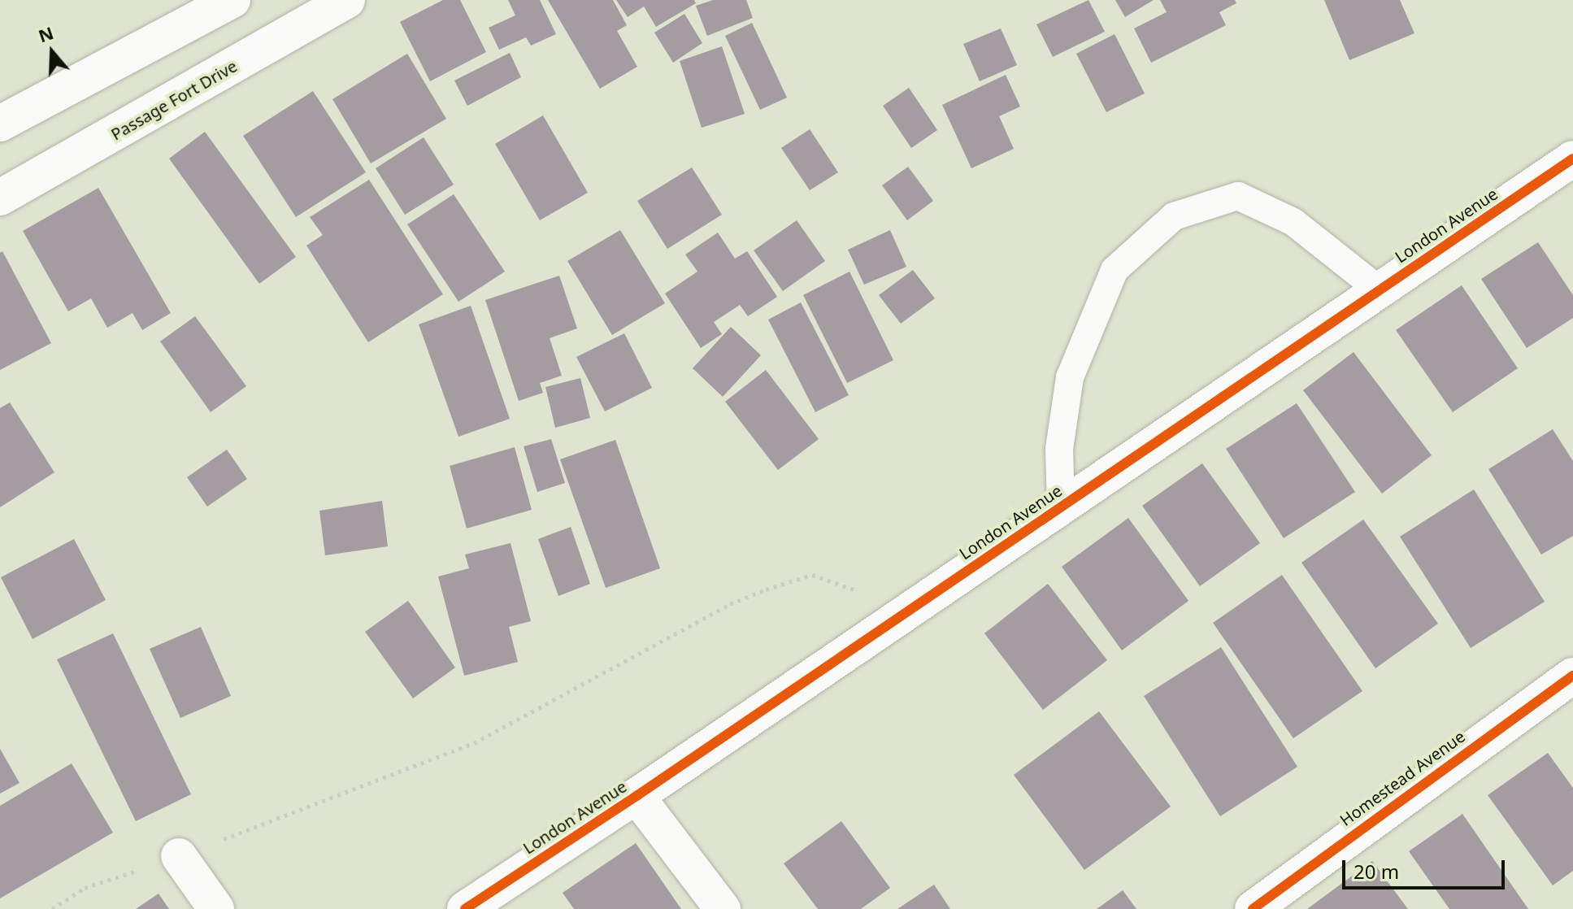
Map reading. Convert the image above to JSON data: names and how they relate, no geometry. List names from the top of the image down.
{
  "streets": {
    "street": ["Passage Fort Drive", "London Avenue", "Homestead Avenue"]
  },
  "scale_bar": "20 m",
  "north": "top"
}
